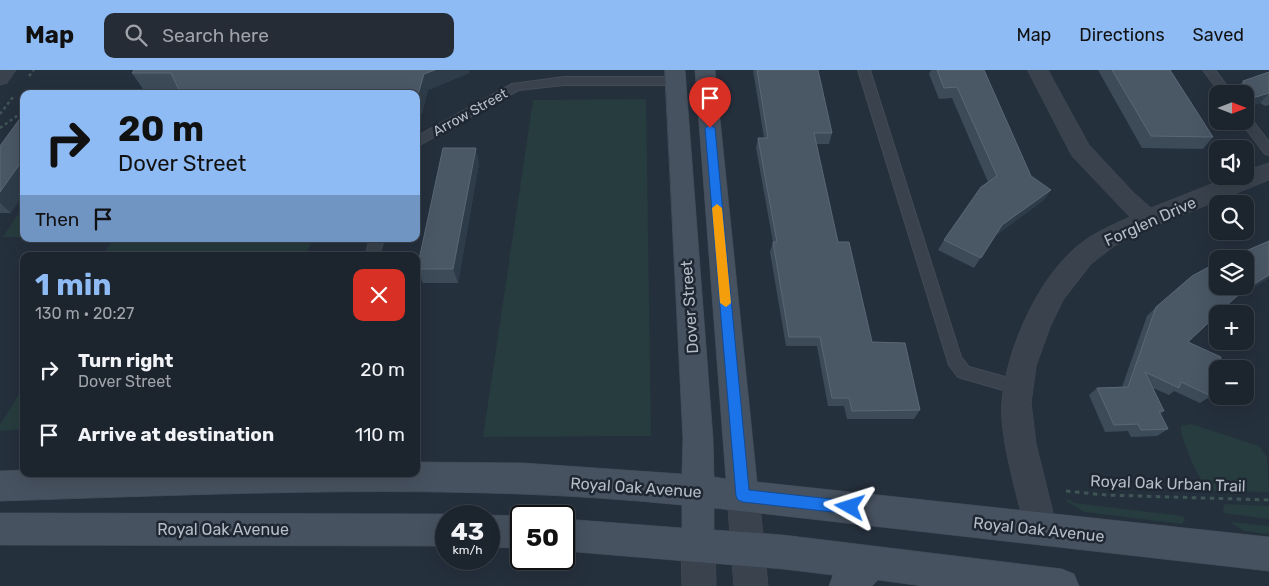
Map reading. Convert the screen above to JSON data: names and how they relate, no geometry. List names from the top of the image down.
{
  "streets": {
    "main road": ["Dover Street", "Royal Oak Avenue"],
    "street": ["Forglen Drive"],
    "lane": ["Arrow Street"],
    "path": ["Royal Oak Urban Trail"]
  },
  "crossings": [
    ["Arrow Street", "Dover Street"],
    ["Forglen Drive", "Royal Oak Avenue"],
    ["Dover Street", "Royal Oak Avenue"]
  ],
  "north": "right",
  "page": {
    "header": "Map",
    "search": "Search here",
    "nav": ["Map", "Directions", "Saved"],
    "map_buttons": ["+", "−"],
    "turn": ["20 m", "Dover Street"],
    "then": "Then",
    "heading": ["1 min", "130 m · 20:27"],
    "list": [
      {
        "name": "Turn right",
        "note": "Dover Street",
        "value": "20 m"
      },
      {
        "name": "Arrive at destination",
        "value": "110 m"
      }
    ],
    "speed": "43 km/h",
    "limit": "50"
  }
}
